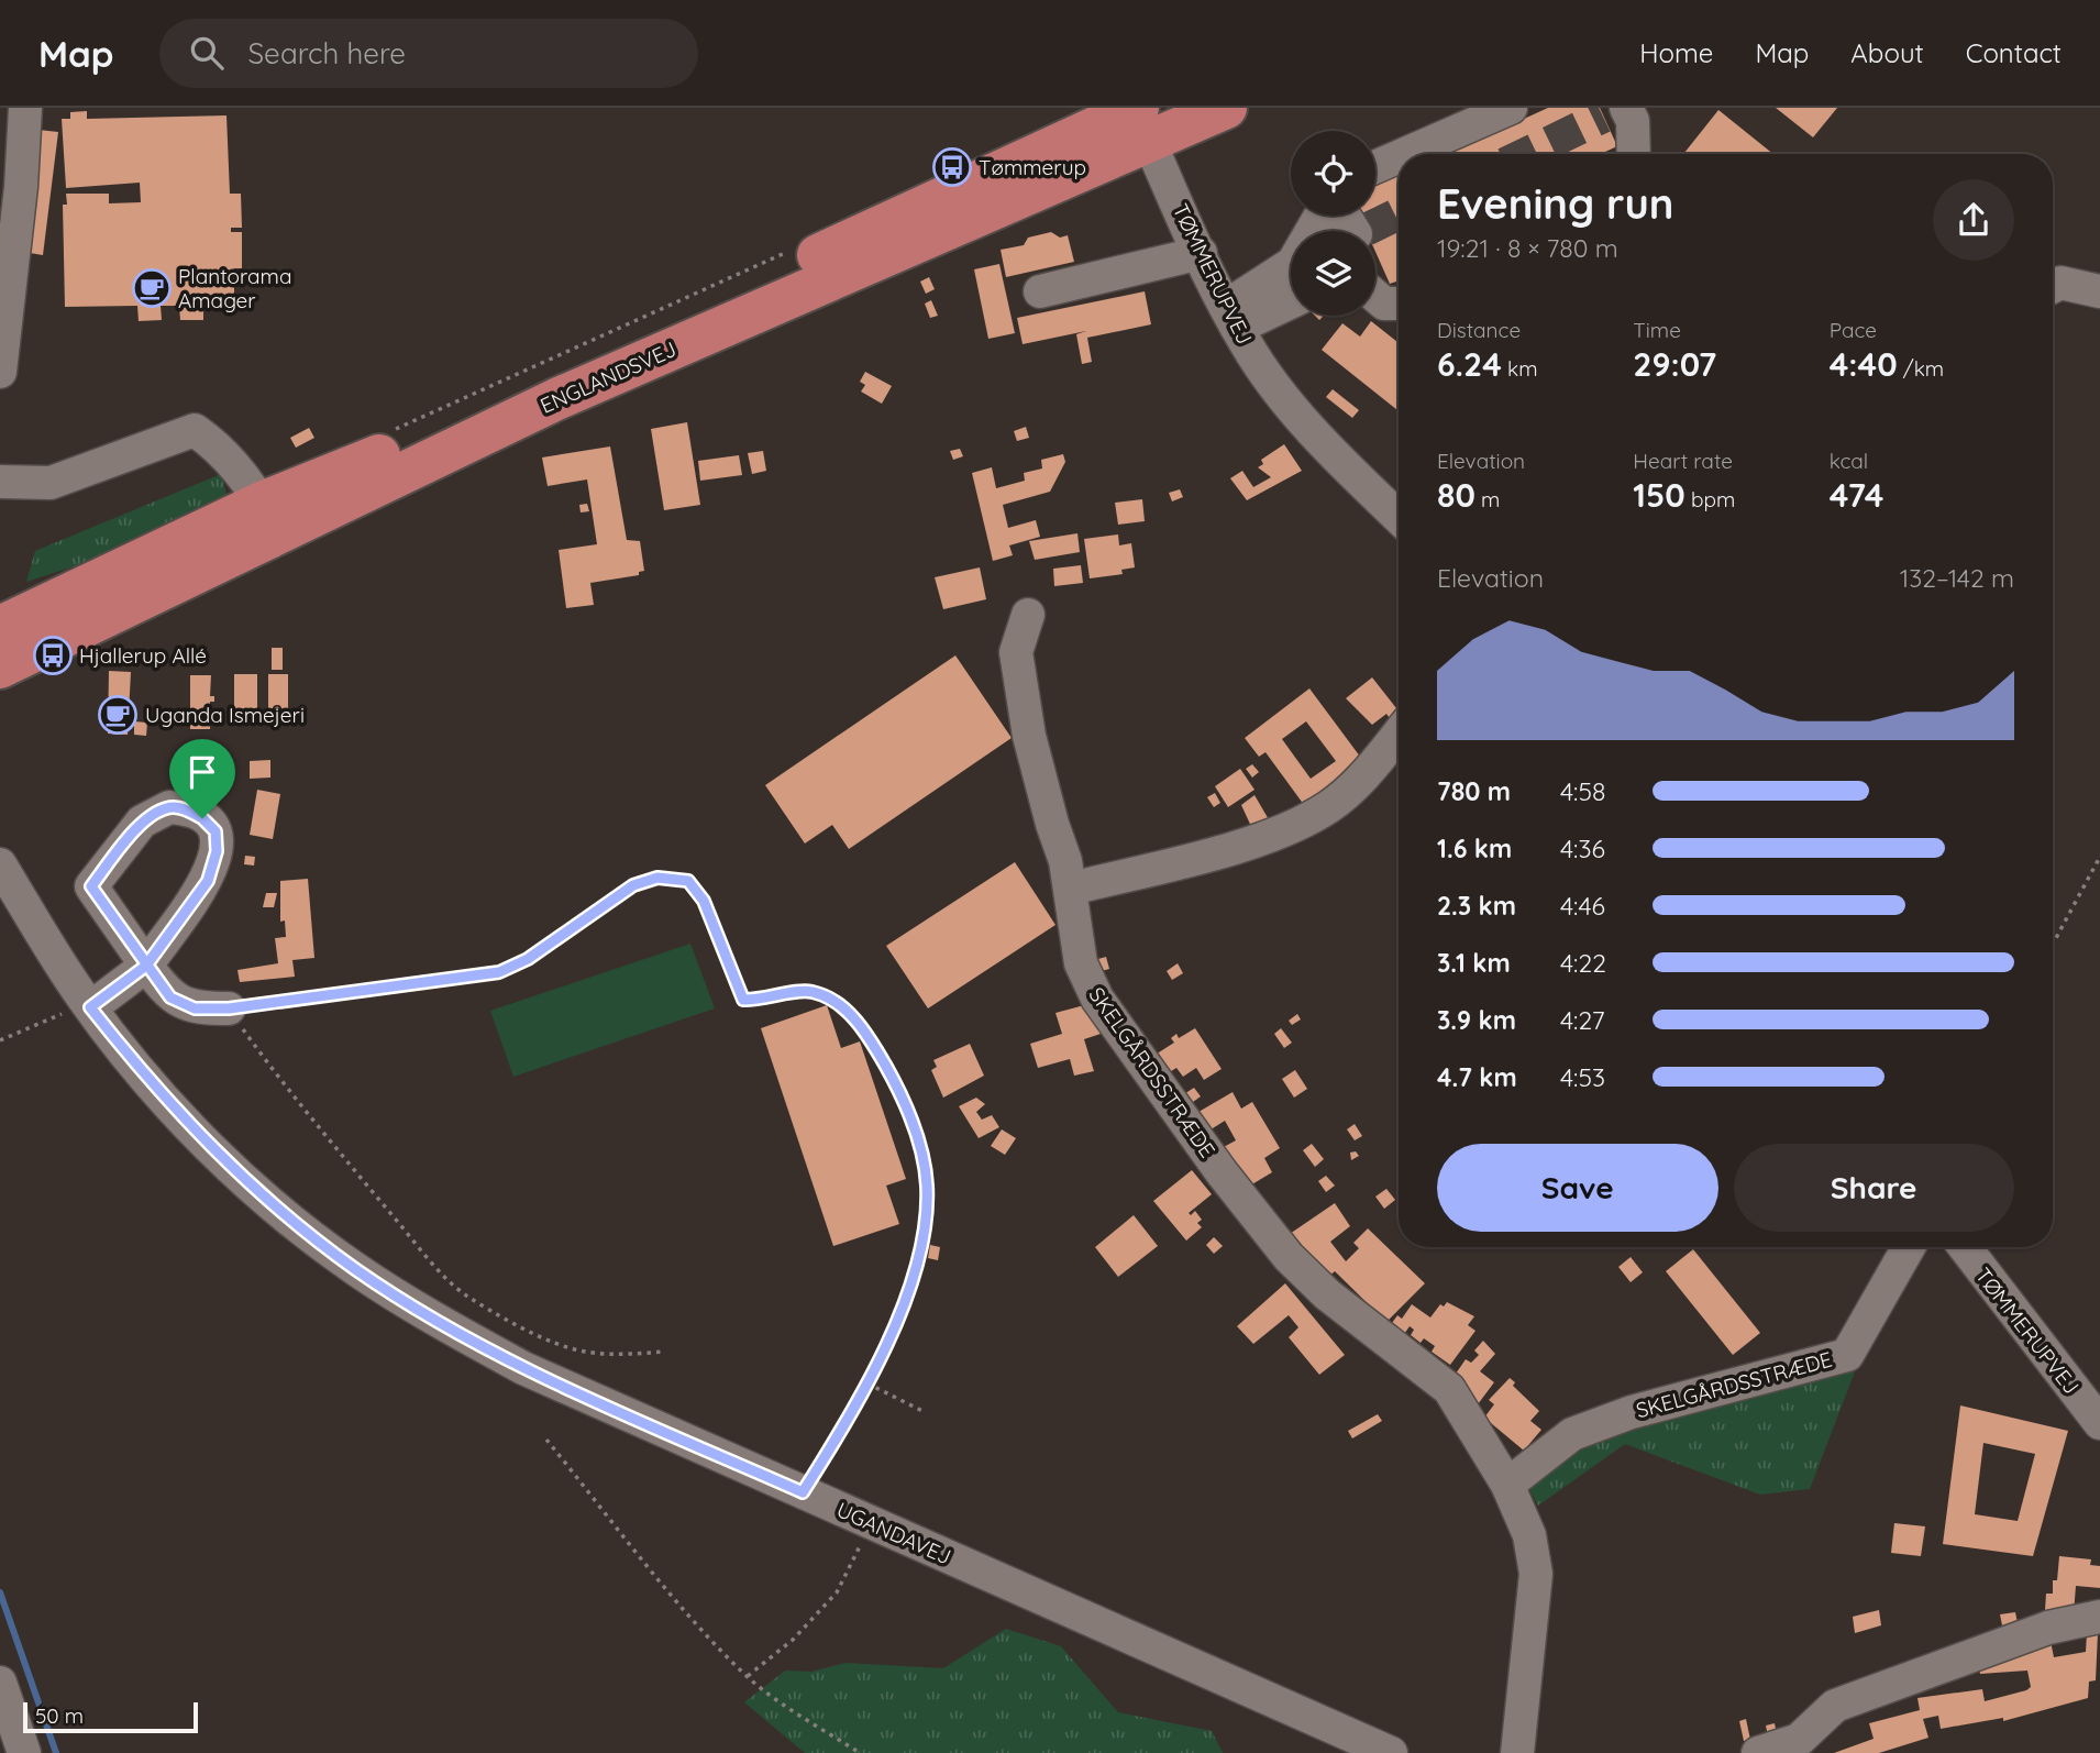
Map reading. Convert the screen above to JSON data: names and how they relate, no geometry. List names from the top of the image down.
{
  "streets": {
    "main road": ["ENGLANDSVEJ"],
    "street": ["TØMMERUPVEJ", "SKELGÅRDSSTRÆDE", "UGANDAVEJ"]
  },
  "crossings": [
    ["TØMMERUPVEJ", "ENGLANDSVEJ"]
  ],
  "places": {
    "bus stop": ["Tømmerup", "Hjallerup Allé"],
    "cafe": ["Plantorama Amager", "Uganda Ismejeri"]
  },
  "scale_bar": "50 m",
  "page": {
    "header": "Map",
    "search": "Search here",
    "nav": [
      "Home",
      "Map",
      "About",
      "Contact"
    ],
    "heading": ["Evening run", "19:21 · 8 × 780 m"],
    "stats": [
      ["Distance", "6.24 km"],
      ["Time", "29:07"],
      ["Pace", "4:40 /km"],
      ["Elevation", "80 m"],
      ["Heart rate", "150 bpm"],
      ["kcal", "474"]
    ],
    "chart": ["Elevation", "132–142 m"],
    "list": [
      {
        "name": "780 m",
        "note": "4:58"
      },
      {
        "name": "1.6 km",
        "note": "4:36"
      },
      {
        "name": "2.3 km",
        "note": "4:46"
      },
      {
        "name": "3.1 km",
        "note": "4:22"
      },
      {
        "name": "3.9 km",
        "note": "4:27"
      },
      {
        "name": "4.7 km",
        "note": "4:53"
      }
    ],
    "buttons": ["Save", "Share"],
    "scale": "50 m"
  }
}
